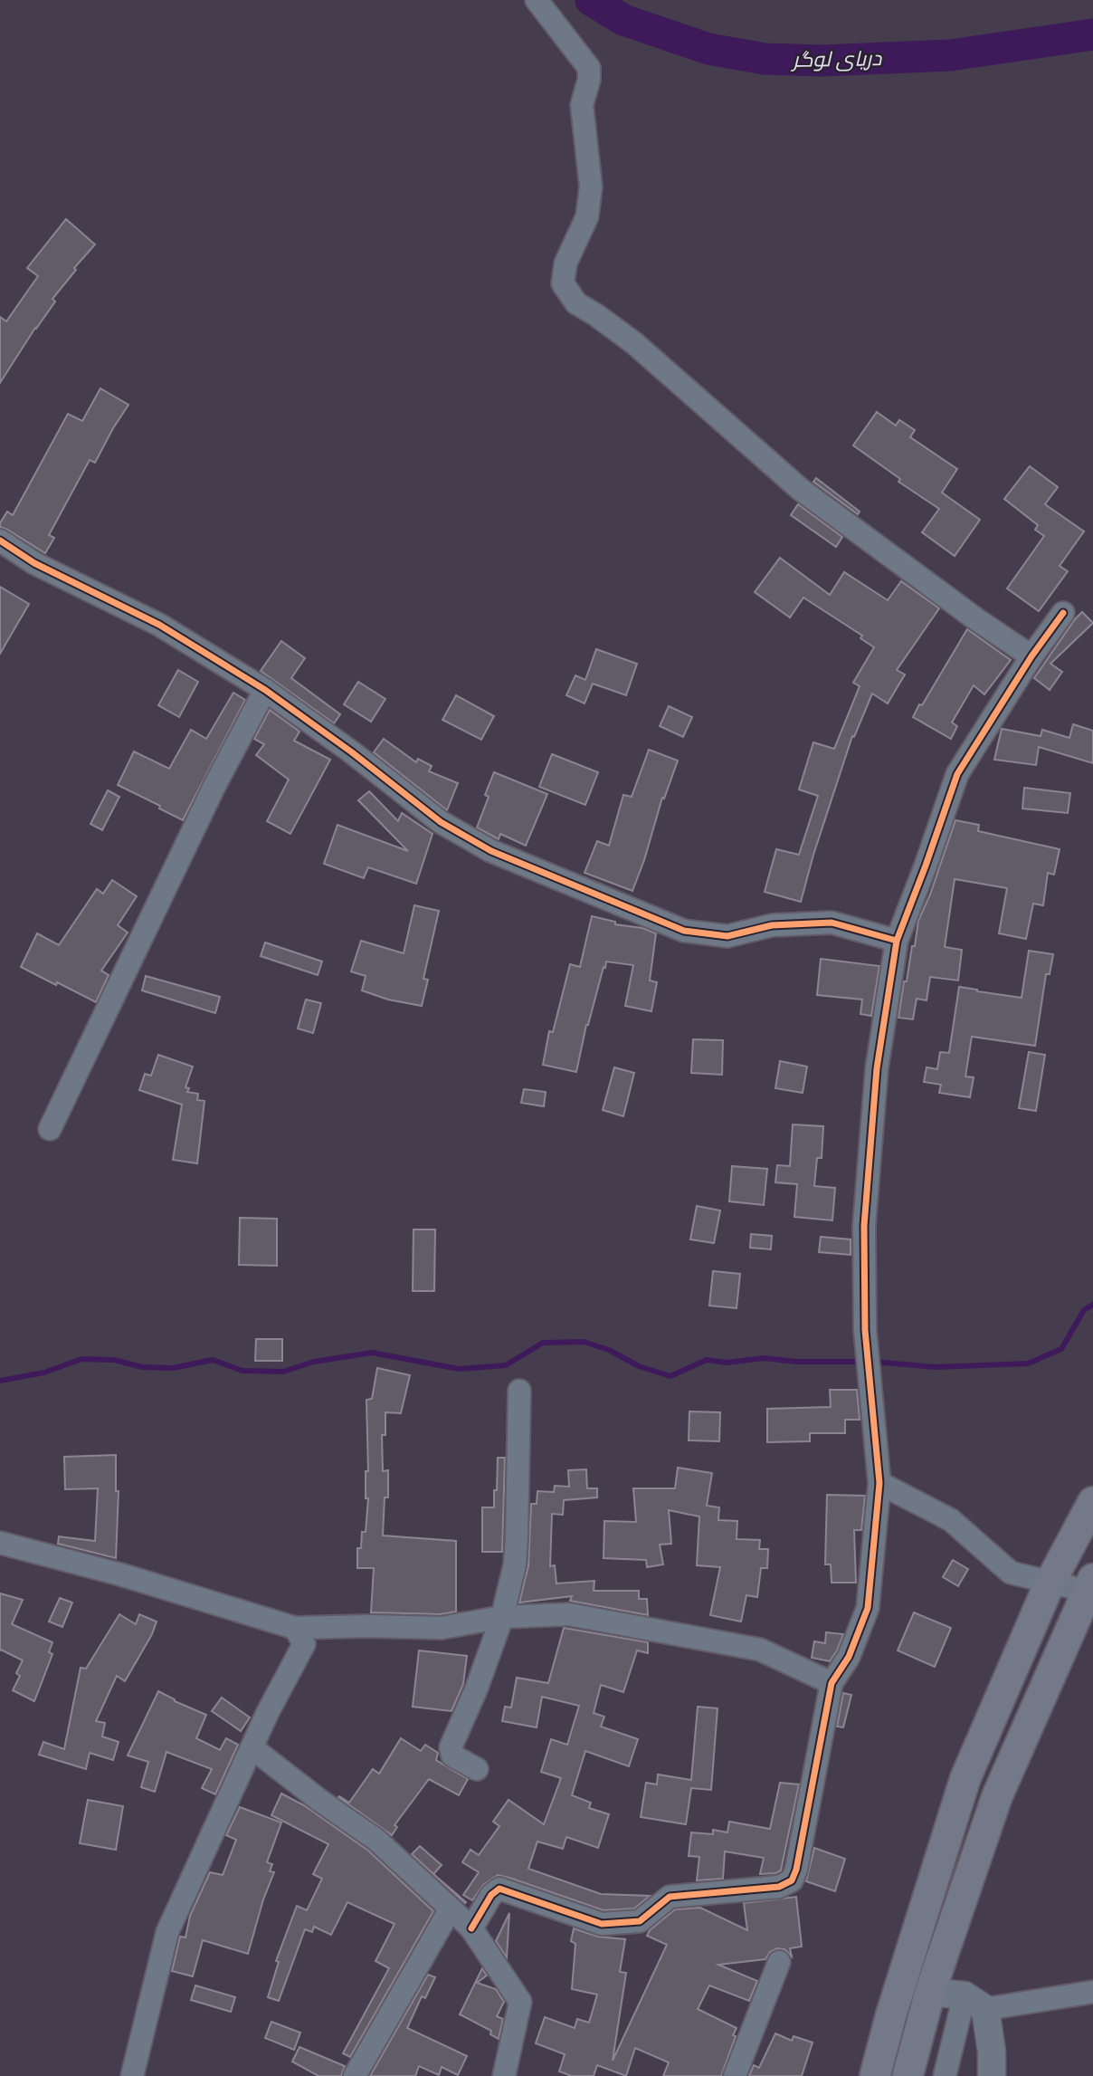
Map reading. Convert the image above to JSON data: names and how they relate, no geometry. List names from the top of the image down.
{
  "water": ["دریای لوگر"]
}
